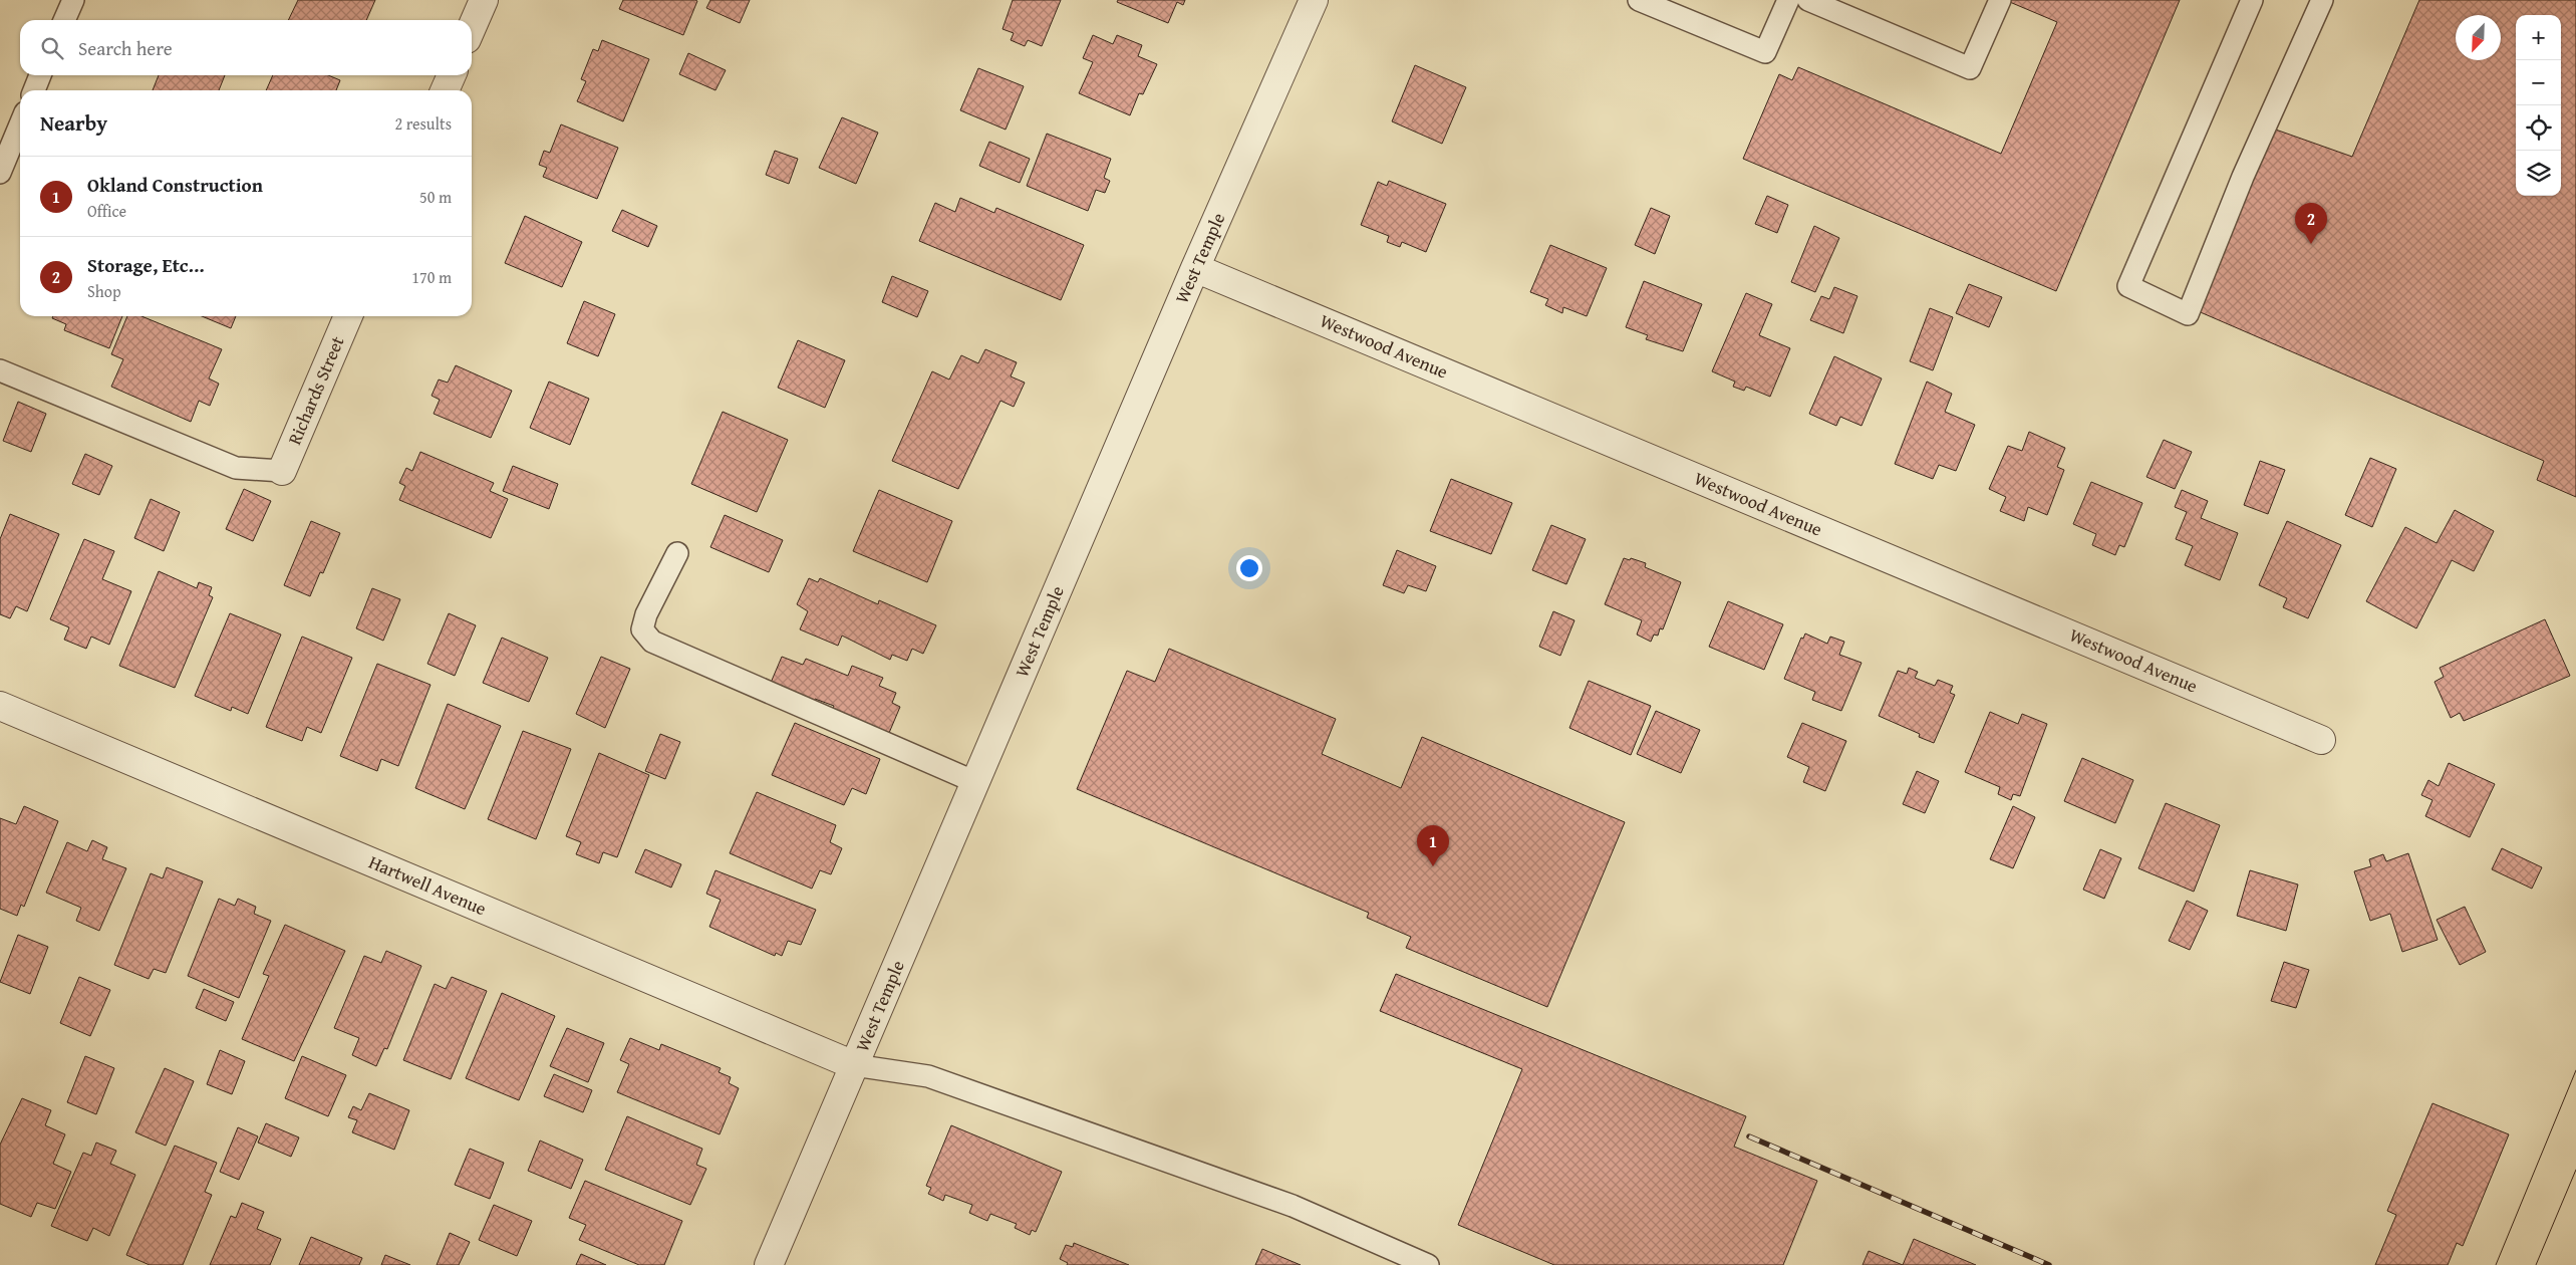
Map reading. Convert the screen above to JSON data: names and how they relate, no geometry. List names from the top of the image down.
{
  "streets": {
    "street": [
      "West Temple",
      "Westwood Avenue",
      "Richards Street",
      "Hartwell Avenue"
    ]
  },
  "crossings": [
    ["West Temple", "Westwood Avenue"],
    ["West Temple", "Hartwell Avenue"]
  ],
  "north": "bottom left",
  "page": {
    "map_buttons": ["+", "−"],
    "search": "Search here",
    "heading": ["Nearby", "2 results"],
    "list": [
      {
        "mark": "1",
        "name": "Okland Construction",
        "note": "Office",
        "value": "50 m"
      },
      {
        "mark": "2",
        "name": "Storage, Etc...",
        "note": "Shop",
        "value": "170 m"
      }
    ],
    "pins": ["2", "1"]
  }
}
